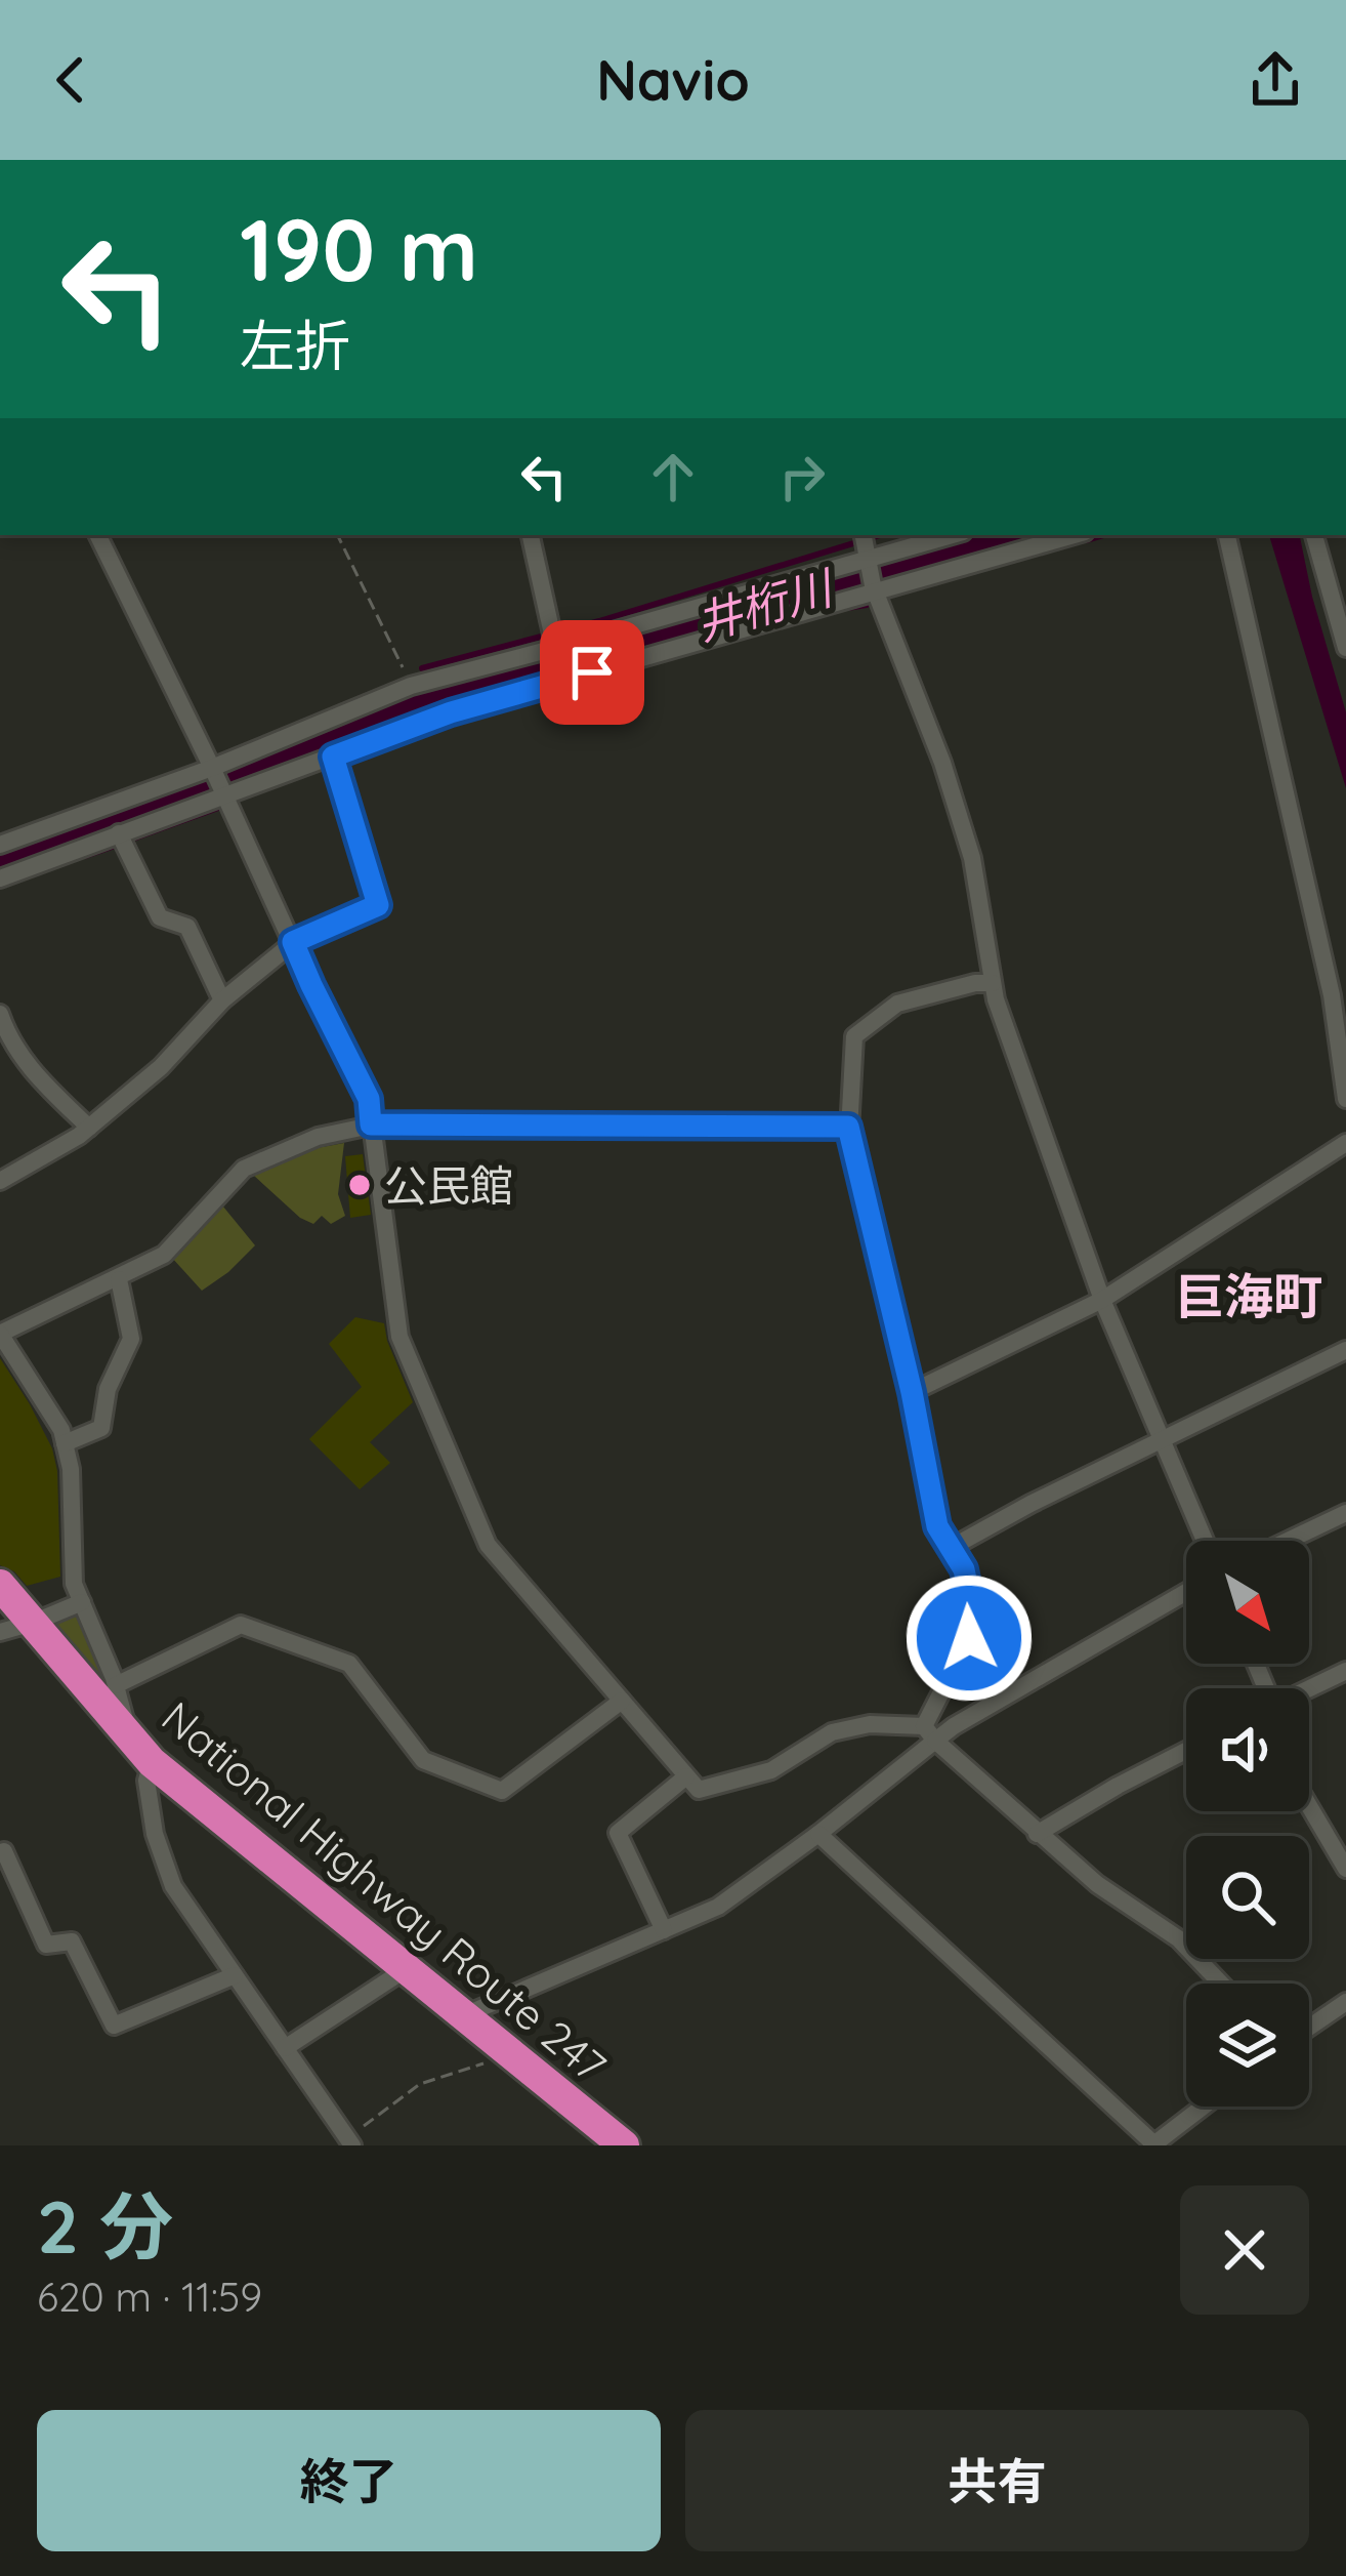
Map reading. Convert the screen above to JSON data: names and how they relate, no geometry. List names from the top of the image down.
{
  "streets": {
    "highway": ["National Highway Route 247"]
  },
  "districts": ["巨海町"],
  "water": ["井桁川"],
  "places": ["公民館"],
  "north": "bottom right",
  "page": {
    "header": "Navio",
    "turn": ["190 m", "左折"],
    "heading": ["2 分", "620 m · 11:59"],
    "buttons": ["終了", "共有"]
  }
}
